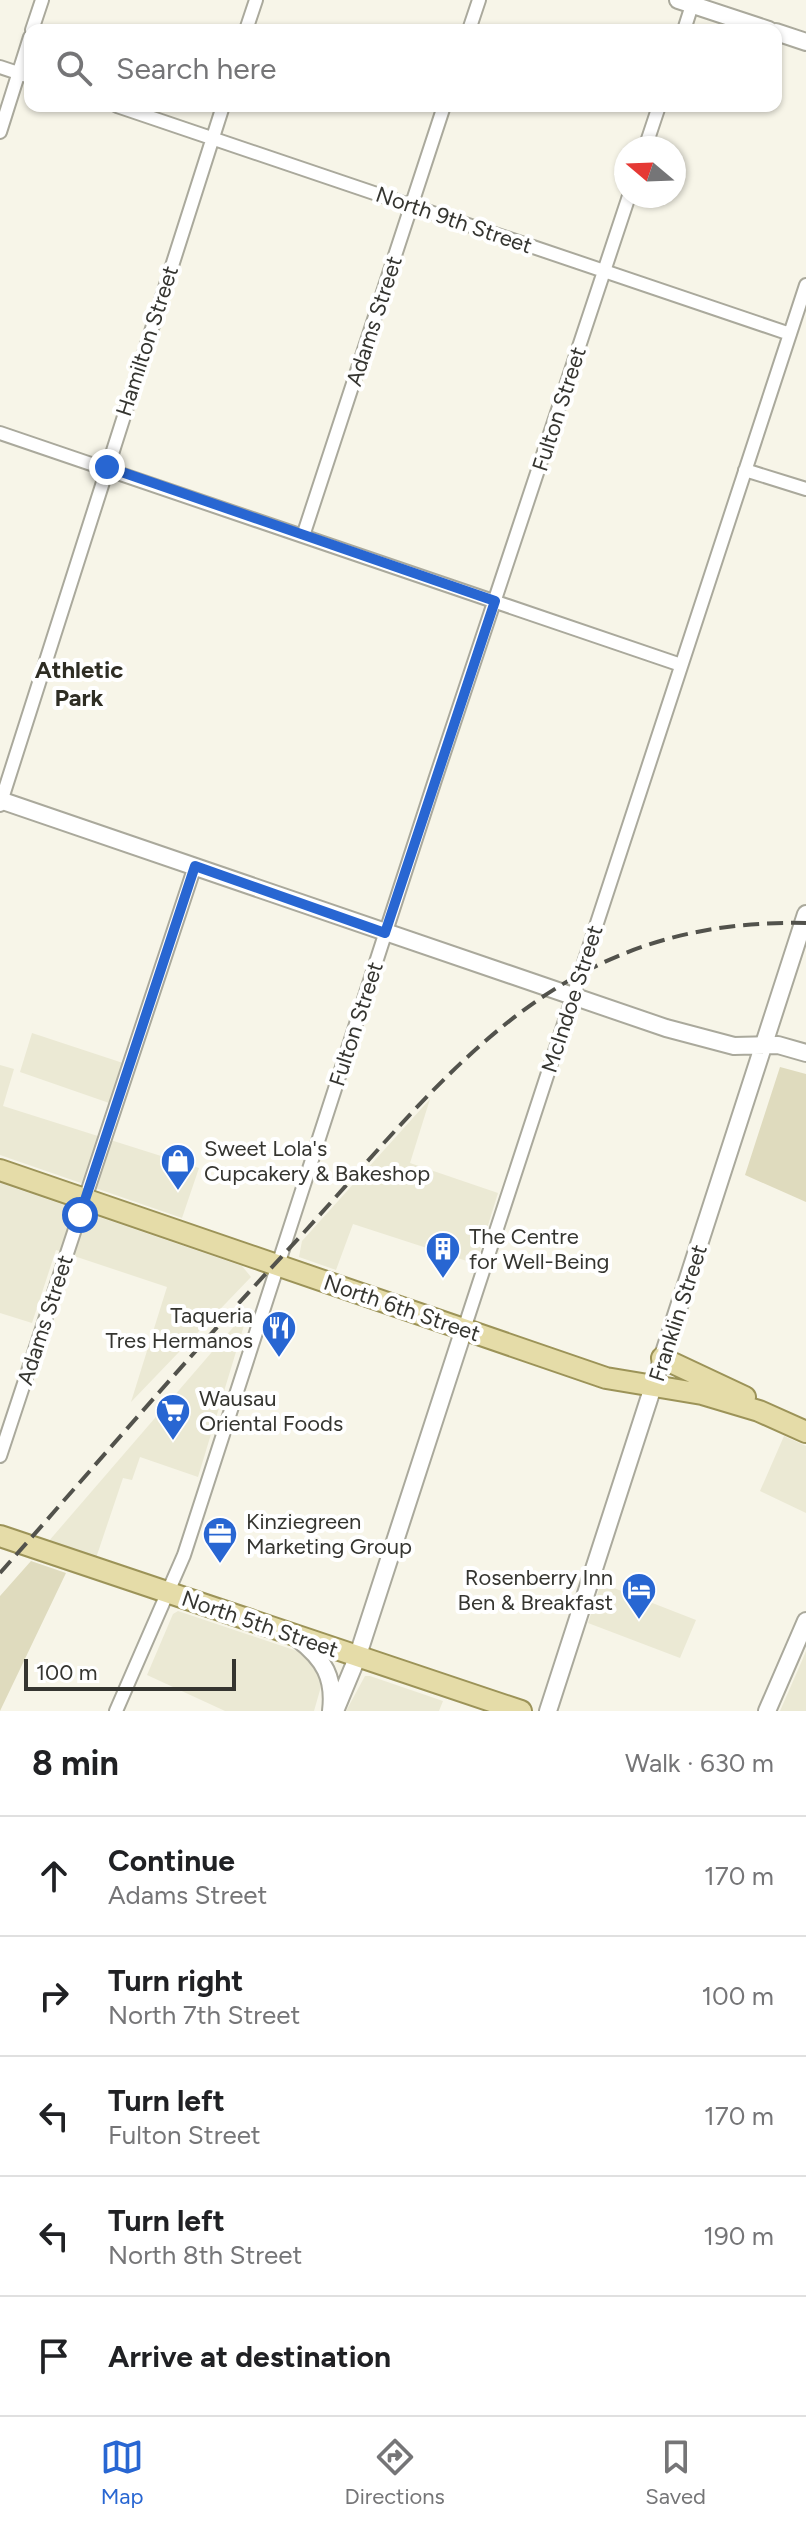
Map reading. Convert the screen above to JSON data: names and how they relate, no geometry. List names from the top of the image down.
{
  "streets": {
    "main road": ["North 6th Street", "North 5th Street"],
    "street": [
      "North 9th Street",
      "Adams Street",
      "Hamilton Street",
      "Fulton Street",
      "McIndoe Street",
      "Franklin Street"
    ]
  },
  "crossings": [
    ["North 9th Street", "Adams Street"],
    ["North 9th Street", "Hamilton Street"],
    ["North 9th Street", "Fulton Street"],
    ["North 9th Street", "McIndoe Street"],
    ["Adams Street", "North 6th Street"],
    ["Fulton Street", "North 6th Street"],
    ["Fulton Street", "North 5th Street"],
    ["McIndoe Street", "North 6th Street"],
    ["McIndoe Street", "North 5th Street"],
    ["North 6th Street", "Franklin Street"]
  ],
  "districts": ["Athletic Park"],
  "places": {
    "shop": ["Sweet Lola's Cupcakery & Bakeshop"],
    "building": ["The Centre for Well-Being"],
    "restaurant": ["Taqueria Tres Hermanos"],
    "supermarket": ["Wausau Oriental Foods"],
    "office": ["Kinziegreen Marketing Group"],
    "hotel": ["Rosenberry Inn Ben & Breakfast"]
  },
  "scale_bar": "100 m",
  "north": "left",
  "page": {
    "search": "Search here",
    "scale": "100 m",
    "heading": ["8 min", "Walk · 630 m"],
    "list": [
      ["Continue", "Adams Street", "170 m"],
      ["Turn right", "North 7th Street", "100 m"],
      ["Turn left", "Fulton Street", "170 m"],
      ["Turn left", "North 8th Street", "190 m"],
      "Arrive at destination"
    ],
    "nav": ["Map", "Directions", "Saved"]
  }
}
